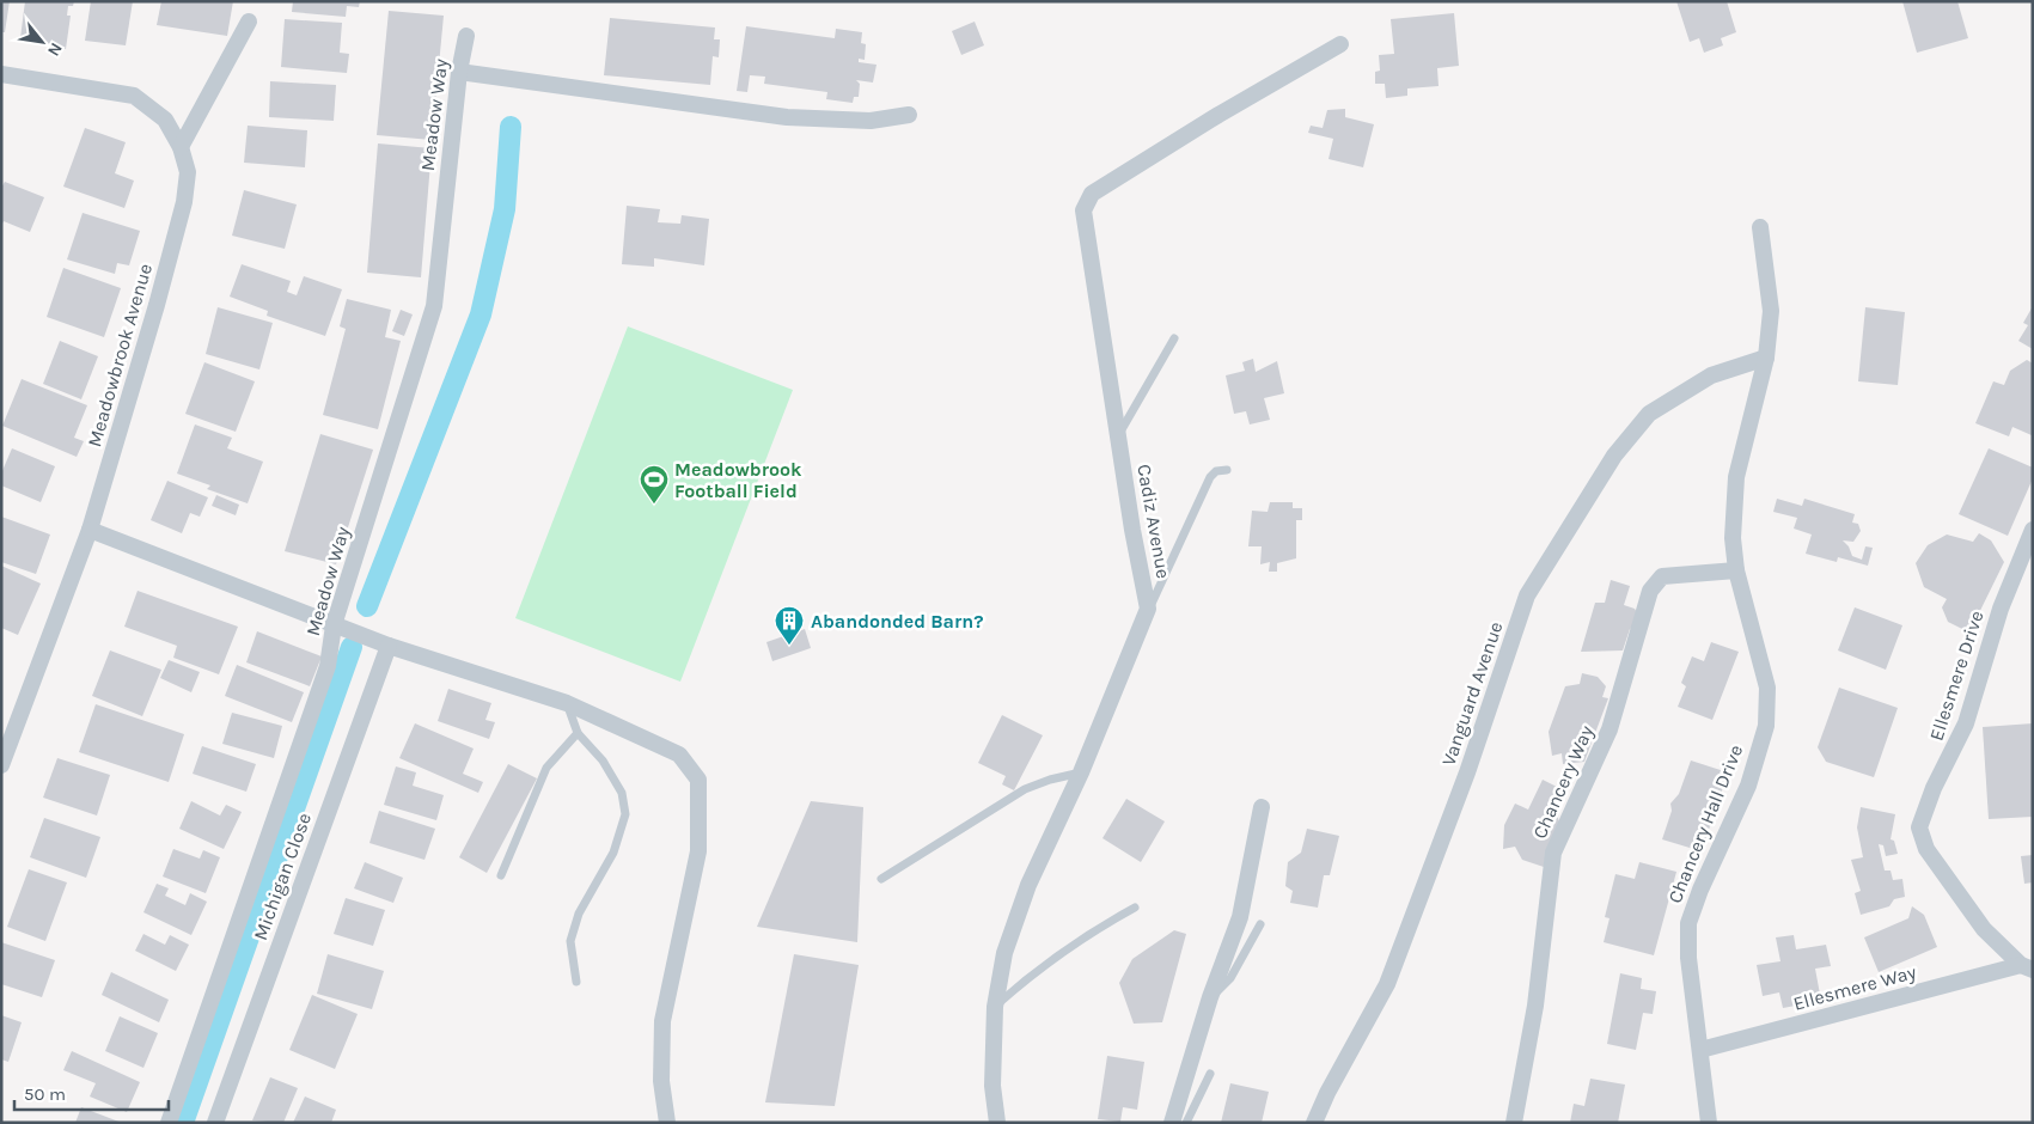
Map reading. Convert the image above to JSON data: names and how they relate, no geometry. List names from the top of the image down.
{
  "streets": {
    "street": [
      "Meadow Way",
      "Meadowbrook Avenue",
      "Cadiz Avenue",
      "Ellesmere Drive",
      "Vanguard Avenue",
      "Chancery Way",
      "Chancery Hall Drive",
      "Michigan Close",
      "Ellesmere Way"
    ]
  },
  "crossings": [
    ["Ellesmere Drive", "Ellesmere Way"],
    ["Vanguard Avenue", "Chancery Hall Drive"],
    ["Chancery Way", "Chancery Hall Drive"],
    ["Chancery Hall Drive", "Ellesmere Way"]
  ],
  "places": {
    "sports": ["Meadowbrook Football Field"],
    "building": ["Abandonded Barn?"]
  },
  "scale_bar": "50 m",
  "north": "bottom right"
}
